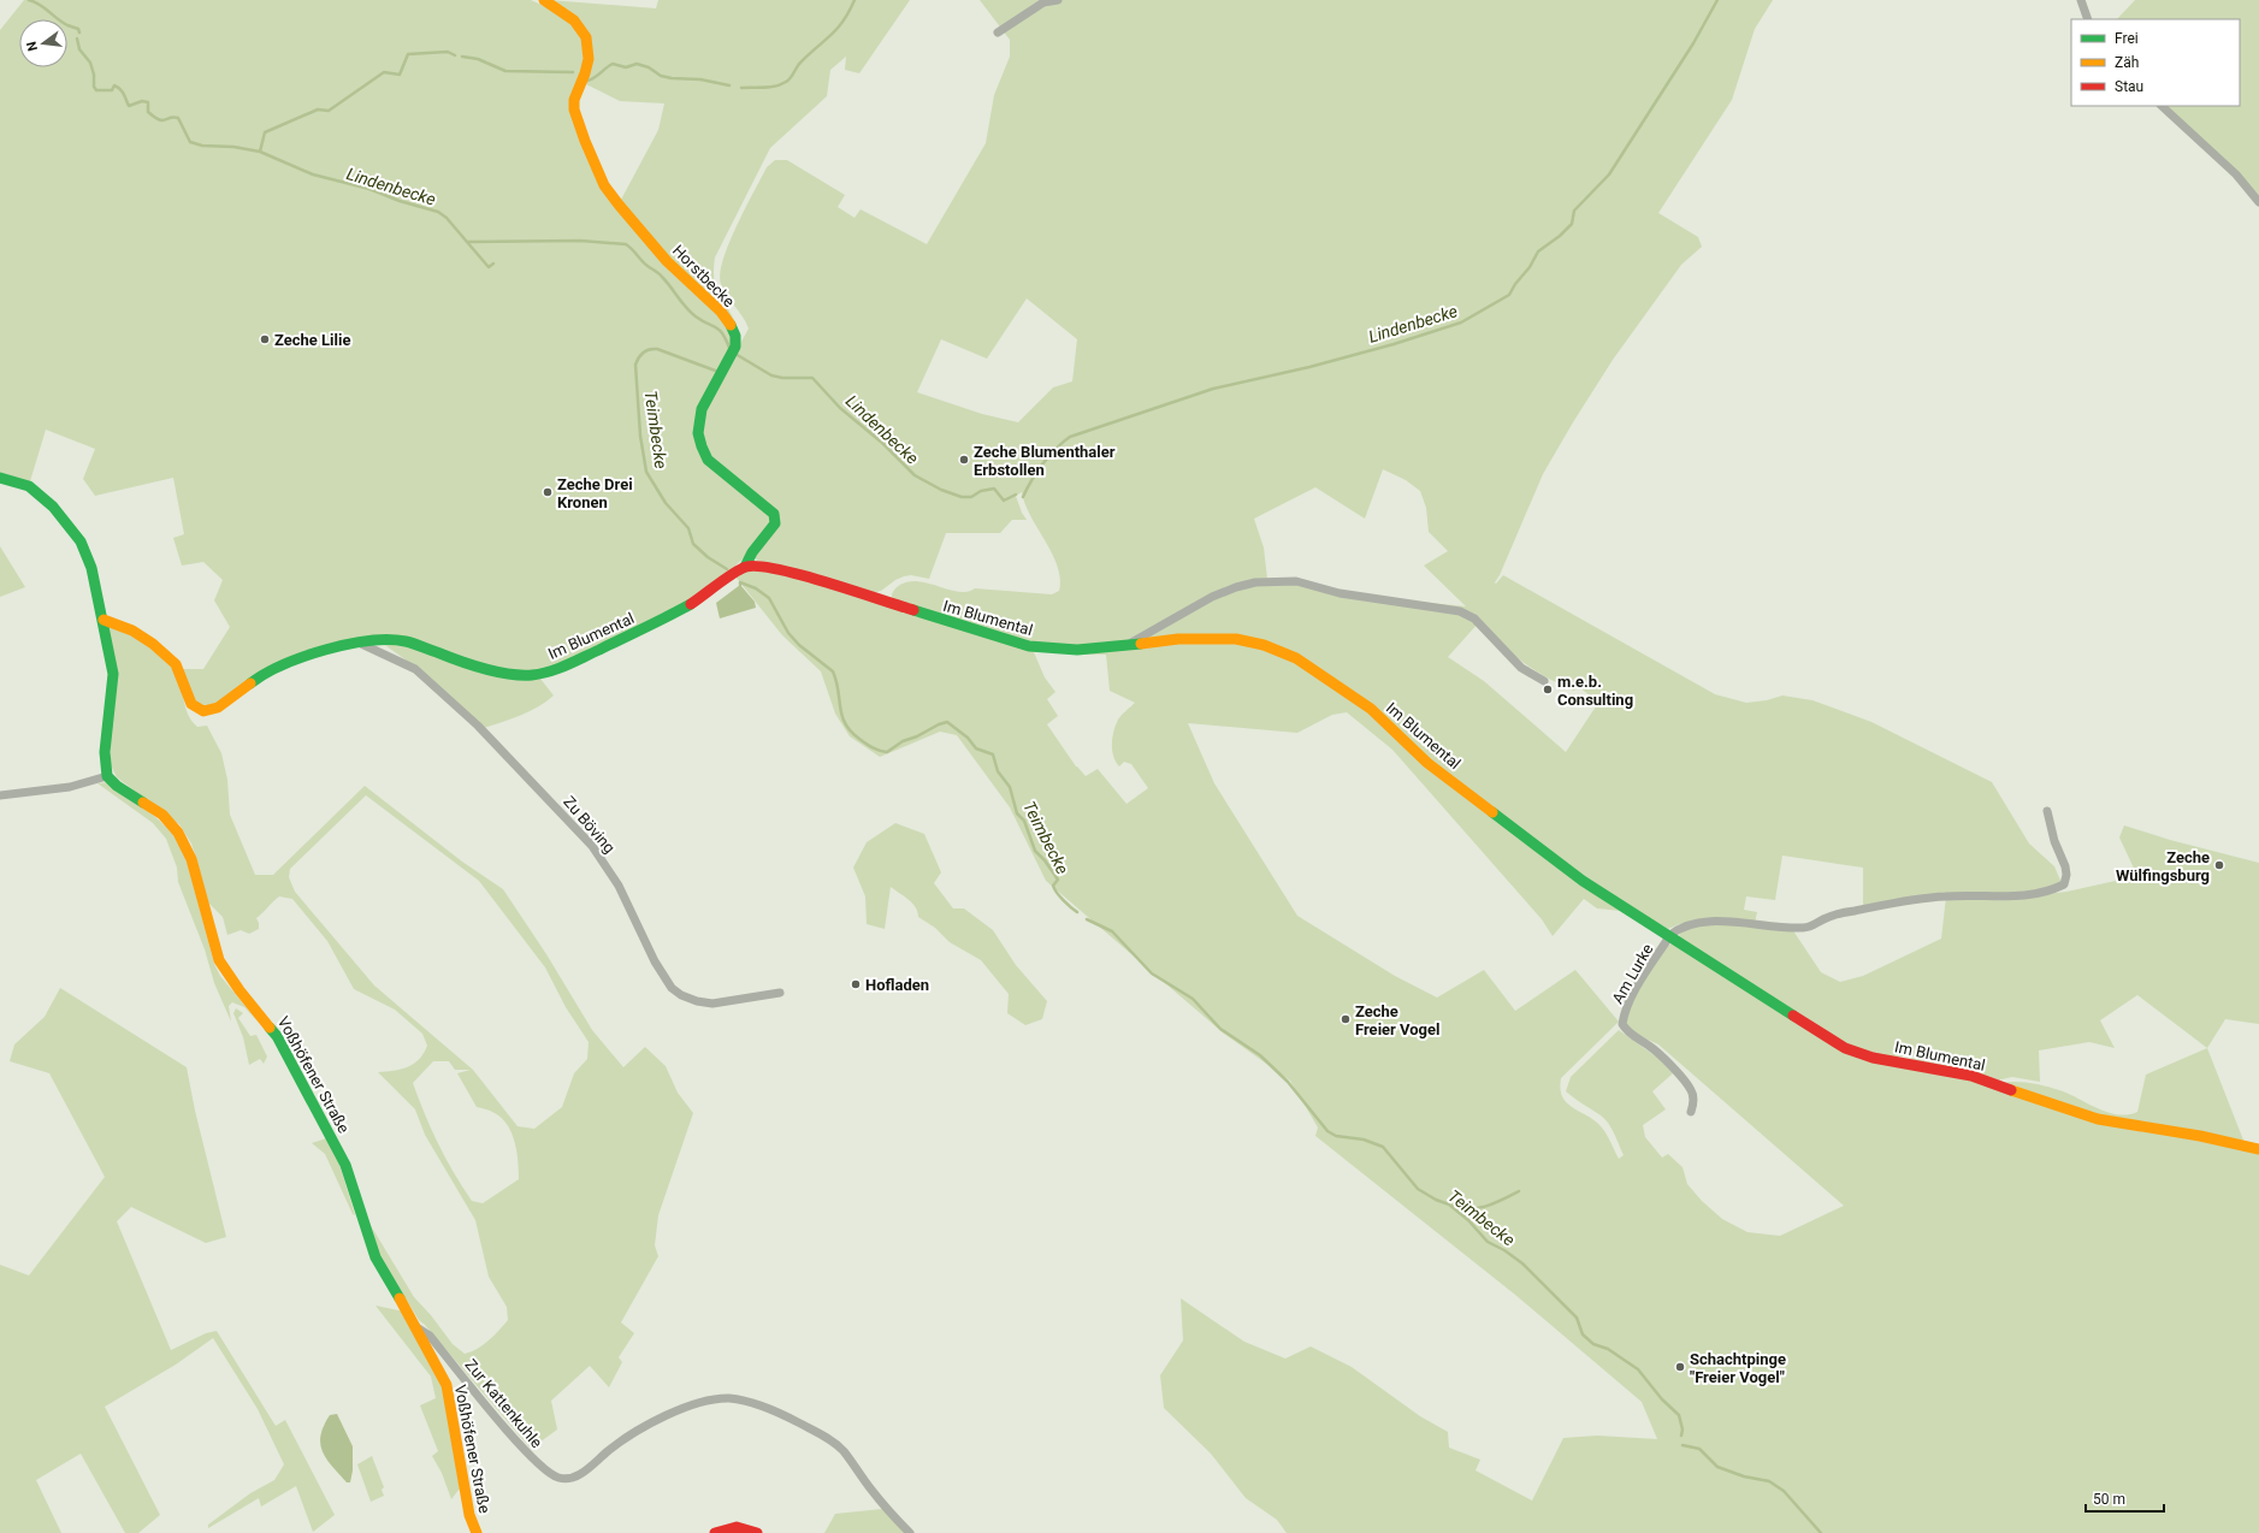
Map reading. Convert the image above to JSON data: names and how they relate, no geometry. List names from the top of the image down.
{
  "streets": {
    "street": [
      "Horstbecke",
      "Im Blumental",
      "Zu Böving",
      "Am Lurke",
      "Voßhöfener Straße",
      "Zur Kattenkuhle"
    ]
  },
  "crossings": [
    ["Horstbecke", "Im Blumental"],
    ["Im Blumental", "Zu Böving"],
    ["Im Blumental", "Am Lurke"],
    ["Voßhöfener Straße", "Zur Kattenkuhle"]
  ],
  "water": ["Lindenbecke", "Teimbecke"],
  "places": [
    "Zeche Lilie",
    "Zeche Blumenthaler Erbstollen",
    "Zeche Drei Kronen",
    "m.e.b. Consulting",
    "Zeche Wülfingsburg",
    "Hofladen",
    "Zeche Freier Vogel",
    "Schachtpinge \"Freier Vogel\""
  ],
  "legend": ["Frei", "Zäh", "Stau"],
  "scale_bar": "50 m",
  "north": "left"
}
